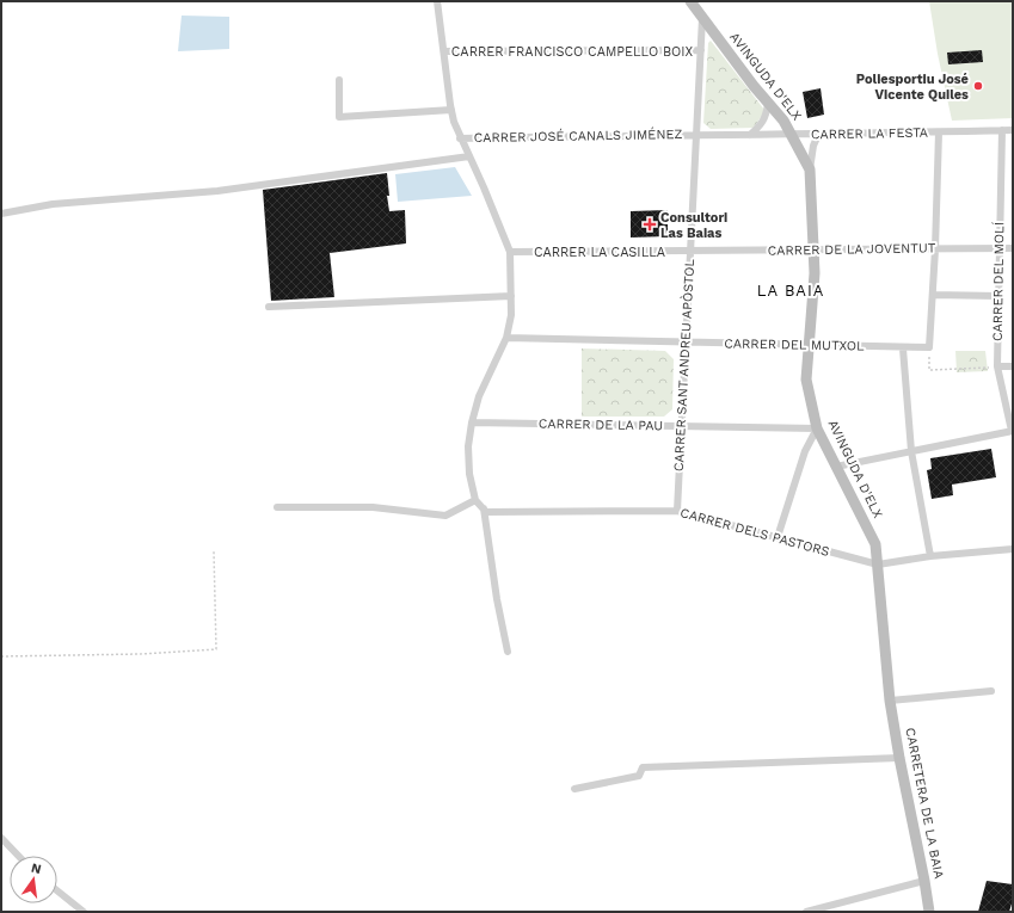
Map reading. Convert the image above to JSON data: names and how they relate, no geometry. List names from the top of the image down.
{
  "streets": {
    "main road": ["AVINGUDA D'ELX", "CARRETERA DE LA BAIA"],
    "street": [
      "CARRER FRANCISCO CAMPELLO BOIX",
      "CARRER LA FESTA",
      "CARRER JOSÉ CANALS JIMÉNEZ",
      "CARRER DE LA JOVENTUT",
      "CARRER LA CASILLA",
      "CARRER DEL MOLÍ",
      "CARRER DEL MUTXOL",
      "CARRER SANT ANDREU APÒSTOL",
      "CARRER DE LA PAU",
      "CARRER DELS PASTORS"
    ]
  },
  "crossings": [
    ["CARRER FRANCISCO CAMPELLO BOIX", "CARRER SANT ANDREU APÒSTOL"],
    ["AVINGUDA D'ELX", "CARRER LA FESTA"],
    ["AVINGUDA D'ELX", "CARRER DE LA JOVENTUT"],
    ["AVINGUDA D'ELX", "CARRER DEL MUTXOL"],
    ["AVINGUDA D'ELX", "CARRER SANT ANDREU APÒSTOL"],
    ["AVINGUDA D'ELX", "CARRER DE LA PAU"],
    ["AVINGUDA D'ELX", "CARRER DELS PASTORS"],
    ["AVINGUDA D'ELX", "CARRETERA DE LA BAIA"],
    ["CARRER LA FESTA", "CARRER JOSÉ CANALS JIMÉNEZ"],
    ["CARRER LA FESTA", "CARRER DEL MOLÍ"],
    ["CARRER LA FESTA", "CARRER SANT ANDREU APÒSTOL"],
    ["CARRER JOSÉ CANALS JIMÉNEZ", "CARRER SANT ANDREU APÒSTOL"],
    ["CARRER DE LA JOVENTUT", "CARRER LA CASILLA"],
    ["CARRER DE LA JOVENTUT", "CARRER DEL MOLÍ"],
    ["CARRER DE LA JOVENTUT", "CARRER SANT ANDREU APÒSTOL"],
    ["CARRER LA CASILLA", "CARRER SANT ANDREU APÒSTOL"],
    ["CARRER DEL MUTXOL", "CARRER SANT ANDREU APÒSTOL"],
    ["CARRER SANT ANDREU APÒSTOL", "CARRER DE LA PAU"],
    ["CARRER SANT ANDREU APÒSTOL", "CARRER DELS PASTORS"]
  ],
  "districts": ["LA BAIA"],
  "places": {
    "other": ["Poliesportiu José Vicente Quiles"],
    "health": ["Consultori Las Baias"]
  },
  "north": "top"
}
